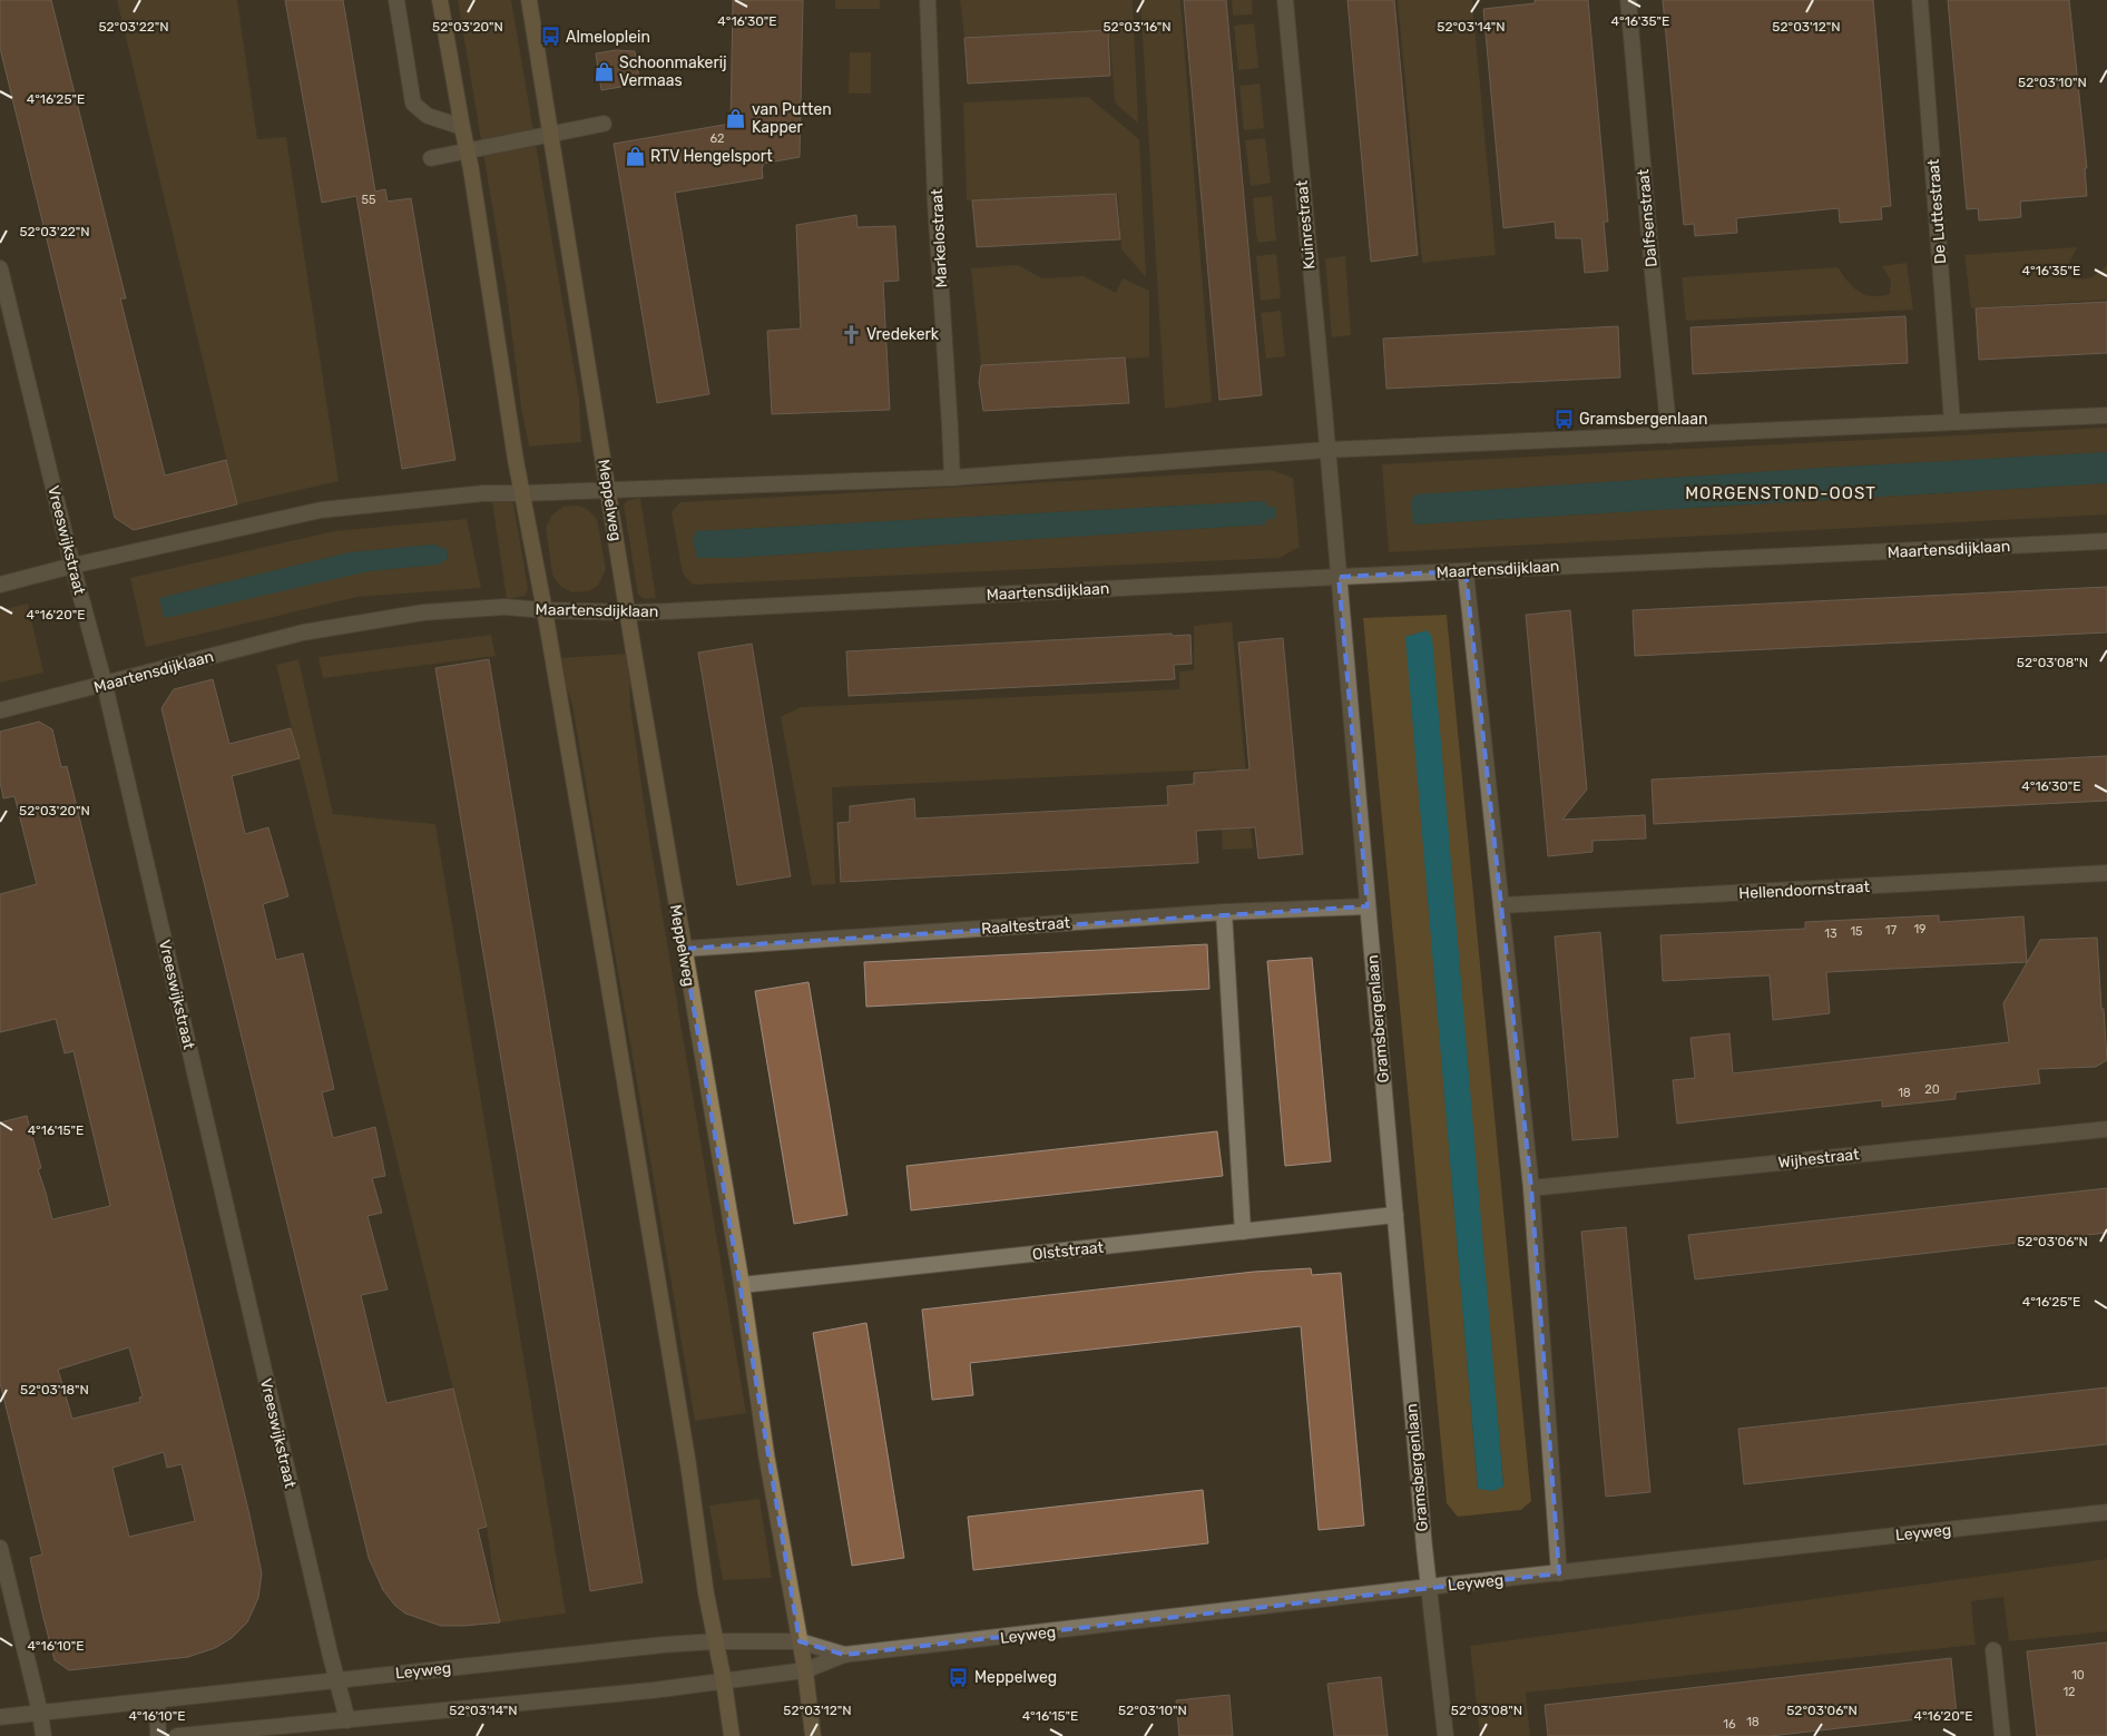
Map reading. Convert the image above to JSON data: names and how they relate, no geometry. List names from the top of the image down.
{
  "streets": {
    "main road": ["Meppelweg"],
    "street": [
      "De Luttestraat",
      "Dalfsenstraat",
      "Kuinrestraat",
      "Markelostraat",
      "Vreeswijkstraat",
      "Maartensdijklaan",
      "Hellendoornstraat",
      "Raaltestraat",
      "Gramsbergenlaan",
      "Wijhestraat",
      "Olststraat",
      "Leyweg"
    ]
  },
  "crossings": [
    ["Kuinrestraat", "Gramsbergenlaan"],
    ["Meppelweg", "Maartensdijklaan"],
    ["Meppelweg", "Raaltestraat"],
    ["Meppelweg", "Olststraat"],
    ["Meppelweg", "Leyweg"],
    ["Vreeswijkstraat", "Maartensdijklaan"],
    ["Vreeswijkstraat", "Leyweg"],
    ["Maartensdijklaan", "Gramsbergenlaan"],
    ["Raaltestraat", "Gramsbergenlaan"],
    ["Gramsbergenlaan", "Olststraat"],
    ["Gramsbergenlaan", "Leyweg"]
  ],
  "districts": ["MORGENSTOND-OOST"],
  "places": {
    "bus stop": ["Almeloplein", "Gramsbergenlaan", "Meppelweg"],
    "shop": ["Schoonmakerij Vermaas", "van Putten Kapper", "RTV Hengelsport"],
    "church": ["Vredekerk"]
  },
  "house_numbers": [
    "62",
    "55",
    "19",
    "17",
    "15",
    "13",
    "20",
    "18",
    "10",
    "12",
    "18",
    "16"
  ],
  "coordinates": [
    "4°16'30\"E",
    "4°16'35\"E",
    "52°03'22\"N",
    "52°03'20\"N",
    "52°03'16\"N",
    "52°03'14\"N",
    "52°03'12\"N",
    "52°03'10\"N",
    "4°16'25\"E",
    "4°16'20\"E",
    "52°03'08\"N",
    "4°16'15\"E",
    "52°03'06\"N",
    "52°03'18\"N",
    "4°16'10\"E"
  ]
}
